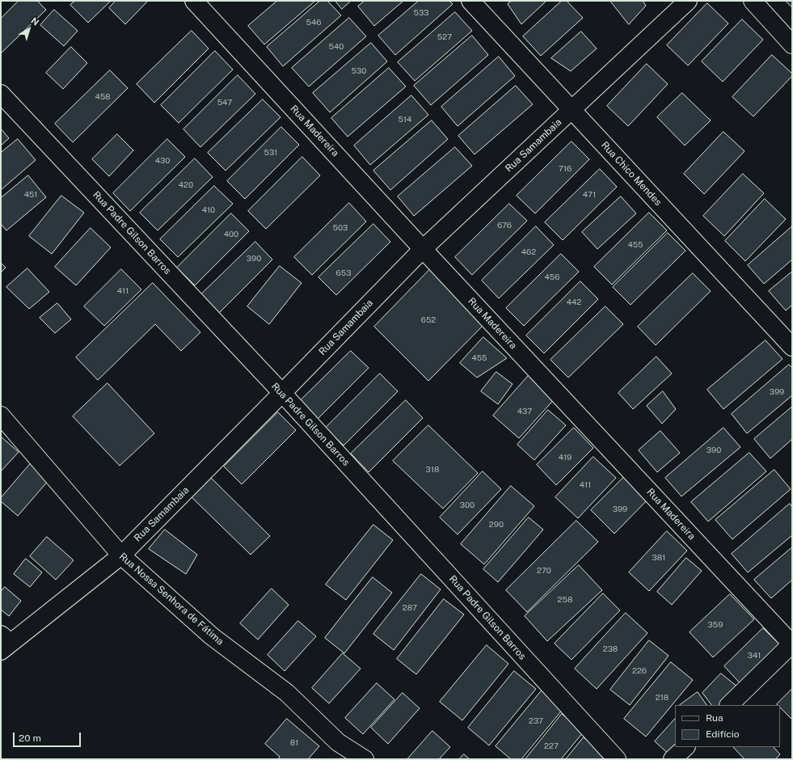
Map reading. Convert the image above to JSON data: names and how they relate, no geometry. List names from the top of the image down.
{
  "streets": {
    "street": [
      "Rua Madereira",
      "Rua Samambaia",
      "Rua Chico Mendes",
      "Rua Padre Gilson Barros",
      "Rua Nossa Senhora de Fátima"
    ]
  },
  "crossings": [
    ["Rua Madereira", "Rua Samambaia"],
    ["Rua Samambaia", "Rua Chico Mendes"],
    ["Rua Samambaia", "Rua Padre Gilson Barros"],
    ["Rua Samambaia", "Rua Nossa Senhora de Fátima"]
  ],
  "house_numbers": [
    "533",
    "546",
    "527",
    "540",
    "530",
    "458",
    "547",
    "514",
    "531",
    "430",
    "716",
    "420",
    "451",
    "471",
    "410",
    "676",
    "503",
    "400",
    "455",
    "462",
    "390",
    "653",
    "456",
    "411",
    "442",
    "652",
    "455",
    "399",
    "437",
    "390",
    "419",
    "318",
    "411",
    "300",
    "399",
    "290",
    "381",
    "270",
    "258",
    "287",
    "359",
    "238",
    "341",
    "226",
    "218",
    "237",
    "81",
    "227"
  ],
  "legend": ["Rua", "Edifício"],
  "scale_bar": "20 m",
  "north": "top right"
}
